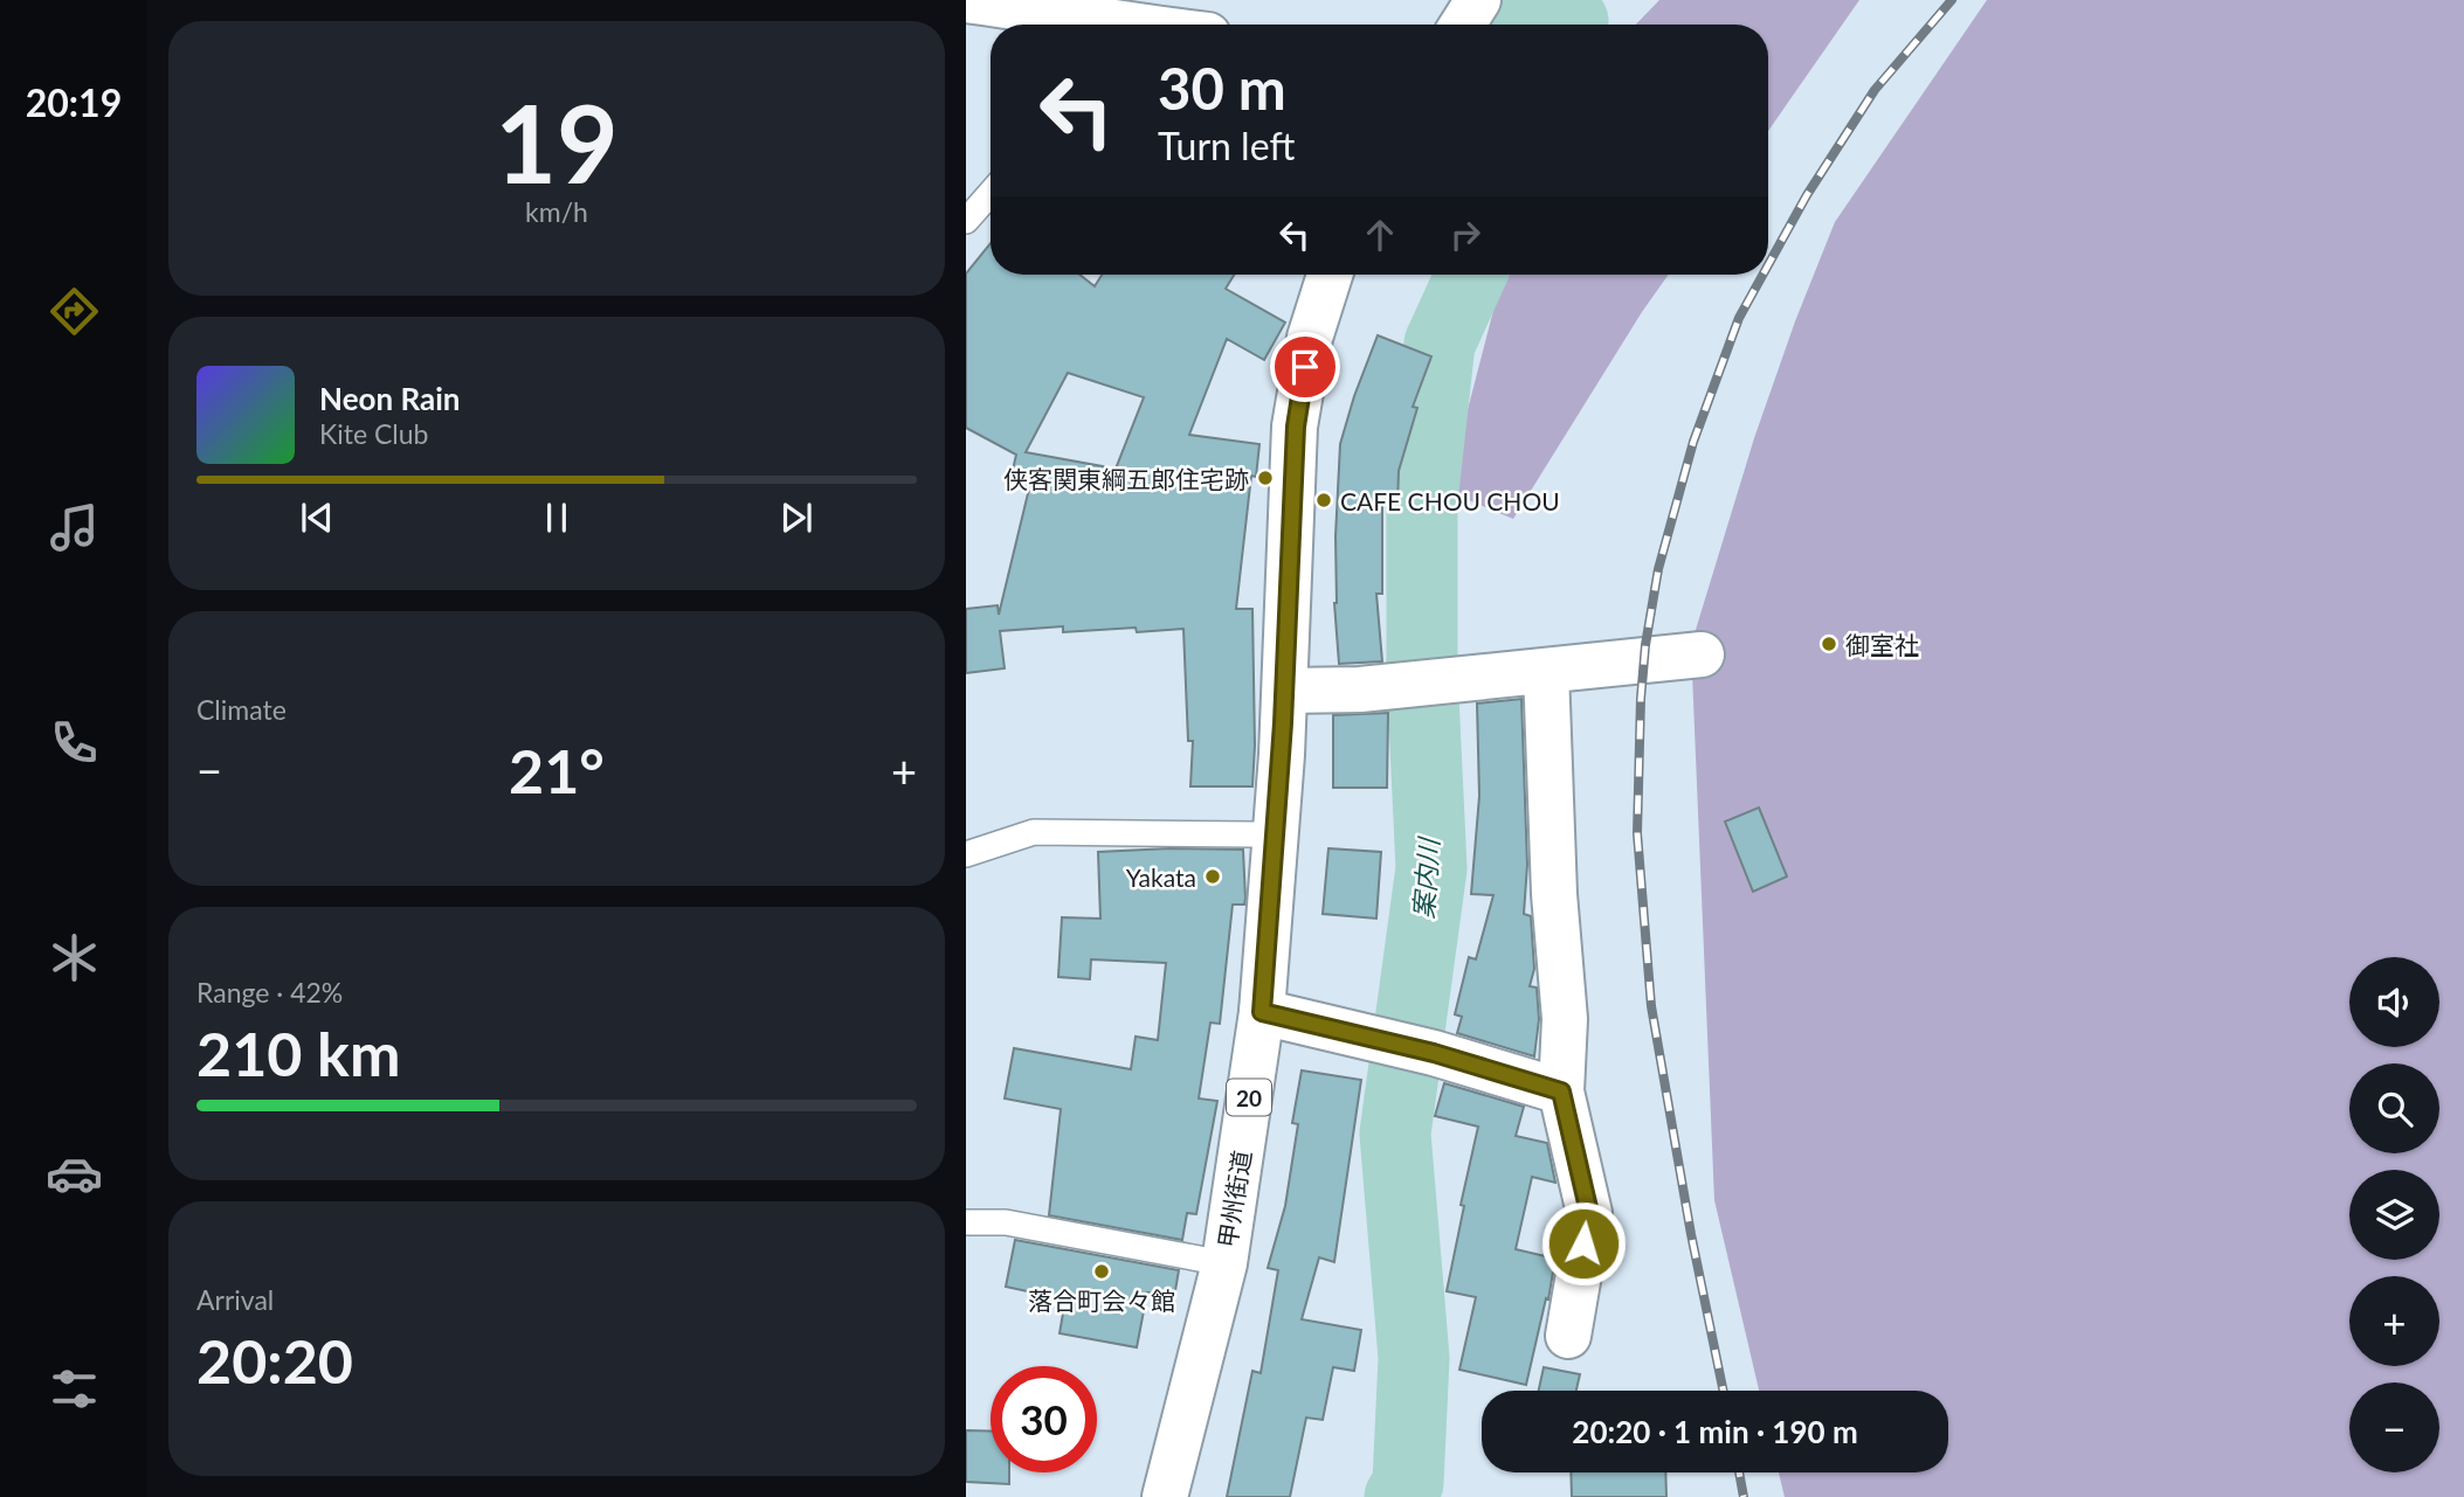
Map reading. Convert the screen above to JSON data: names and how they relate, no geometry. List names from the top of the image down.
{
  "streets": {
    "main road": ["20", "甲州街道"]
  },
  "water": ["案内川"],
  "places": [
    "侠客関東綱五郎住宅跡",
    "CAFE CHOU CHOU",
    "御室社",
    "Yakata",
    "落合町会々館"
  ],
  "page": {
    "tabs": "20:19",
    "tile": [
      ["19", "km/h"],
      "Climate",
      ["Range · 42%", "210 km"],
      ["Arrival", "20:20"]
    ],
    "turn": ["30 m", "Turn left"],
    "song": ["Neon Rain", "Kite Club"],
    "heat": ["−", "21°", "+"],
    "map_buttons": ["+", "−"],
    "limit": "30",
    "trip": "20:20 · 1 min · 190 m"
  }
}
